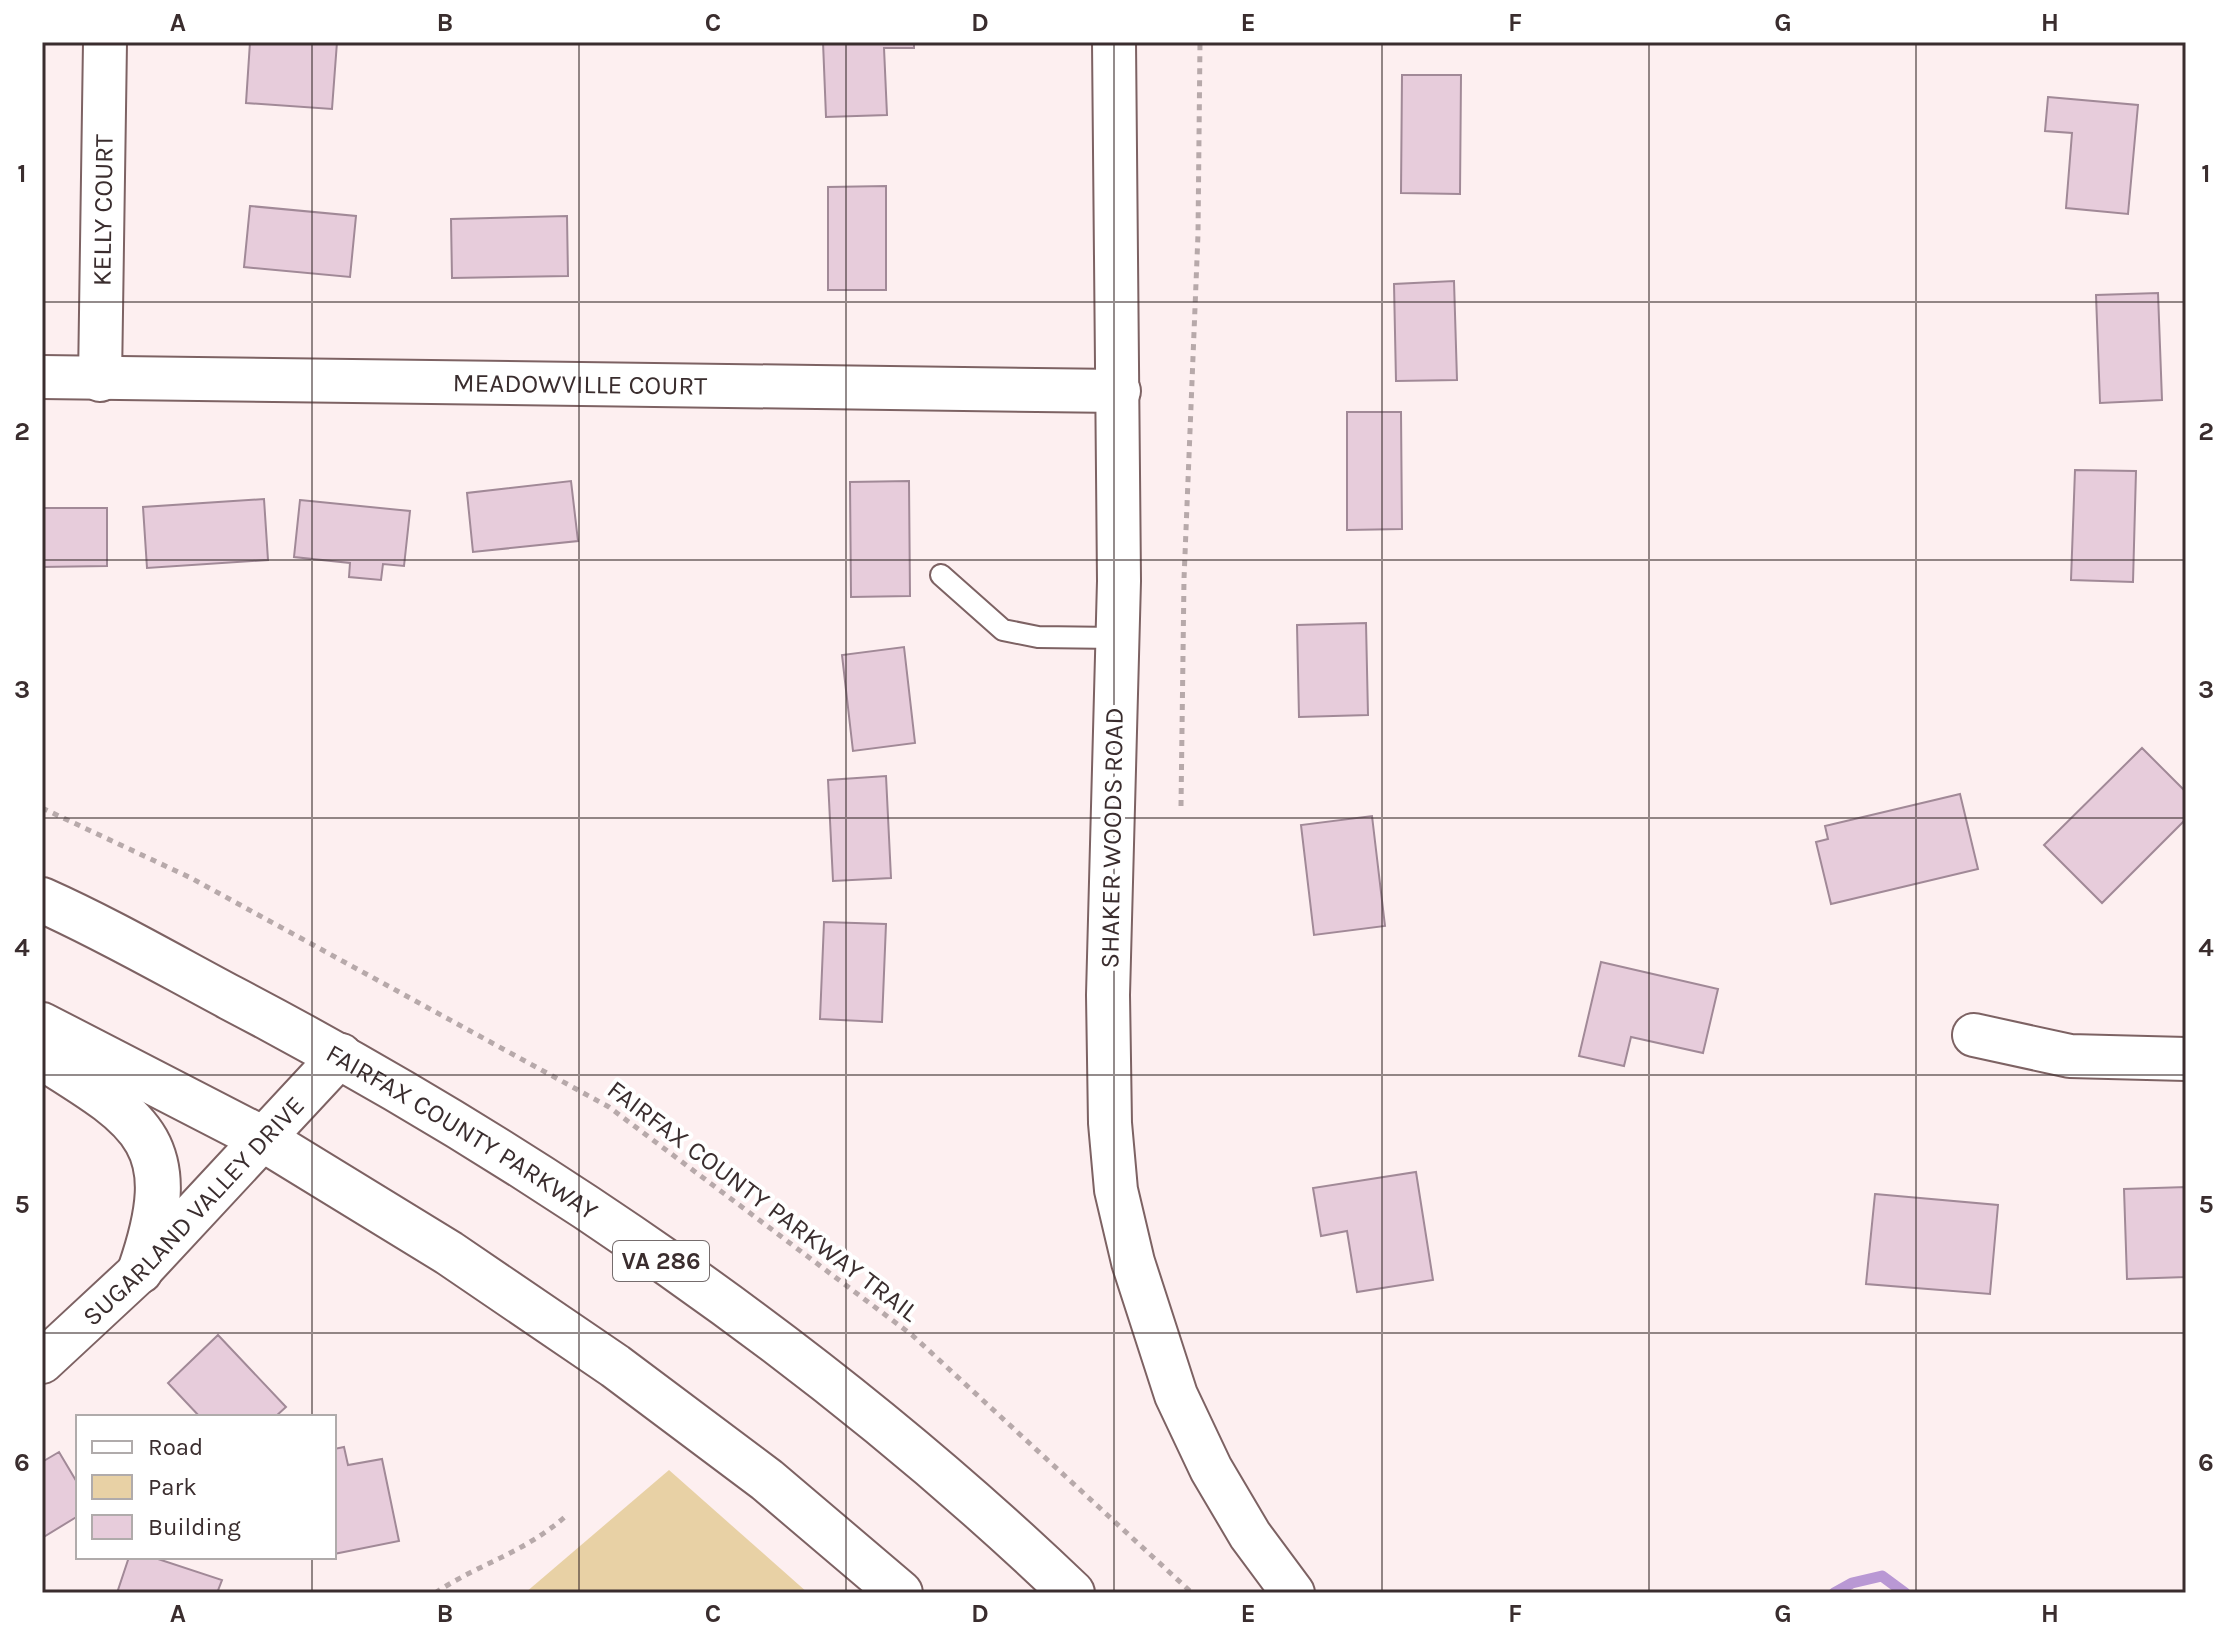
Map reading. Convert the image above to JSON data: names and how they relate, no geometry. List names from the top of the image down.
{
  "streets": {
    "highway": ["FAIRFAX COUNTY PARKWAY", "VA 286"],
    "street": [
      "KELLY COURT",
      "MEADOWVILLE COURT",
      "SHAKER WOODS ROAD",
      "SUGARLAND VALLEY DRIVE"
    ],
    "path": ["FAIRFAX COUNTY PARKWAY TRAIL"]
  },
  "crossings": [
    ["KELLY COURT", "MEADOWVILLE COURT"],
    ["MEADOWVILLE COURT", "SHAKER WOODS ROAD"],
    ["FAIRFAX COUNTY PARKWAY", "SUGARLAND VALLEY DRIVE"]
  ],
  "legend": ["Road", "Park", "Building"],
  "grid": {
    "columns": [
      "A",
      "B",
      "C",
      "D",
      "E",
      "F",
      "G",
      "H"
    ],
    "rows": [
      "1",
      "2",
      "3",
      "4",
      "5",
      "6"
    ]
  }
}
